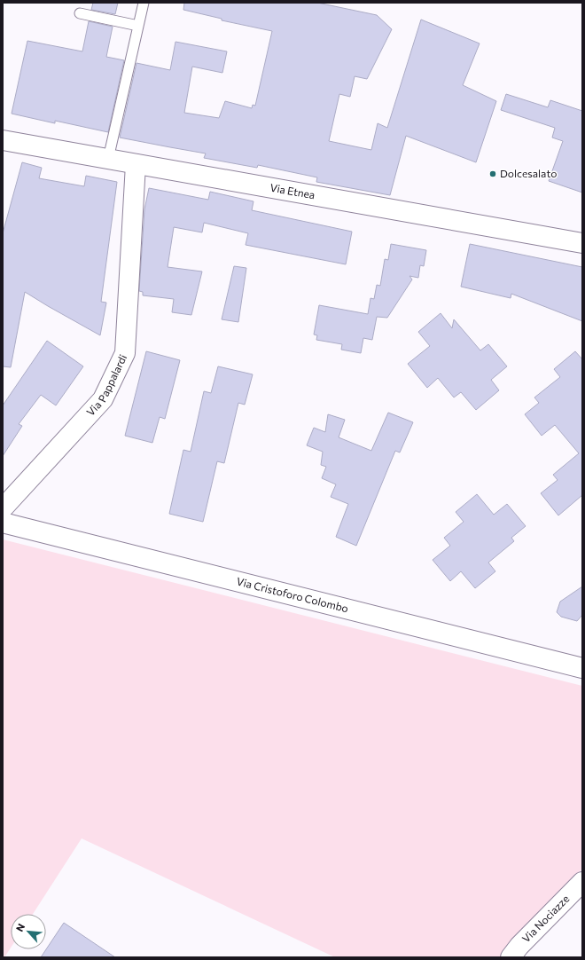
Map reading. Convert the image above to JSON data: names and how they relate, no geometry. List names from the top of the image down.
{
  "streets": {
    "street": [
      "Via Etnea",
      "Via Pappalardi",
      "Via Cristoforo Colombo",
      "Via Nociazze"
    ]
  },
  "crossings": [
    ["Via Etnea", "Via Pappalardi"]
  ],
  "places": ["Dolcesalato"],
  "north": "top left"
}
